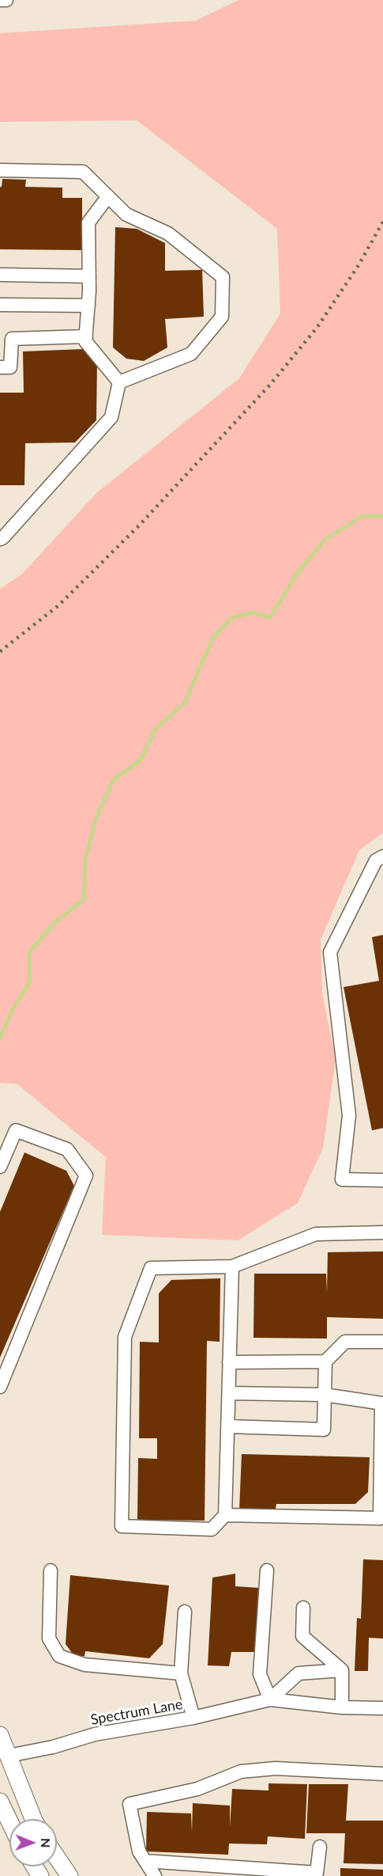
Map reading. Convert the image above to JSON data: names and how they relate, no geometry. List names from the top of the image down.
{
  "streets": {
    "street": ["Spectrum Lane"]
  },
  "north": "right"
}
